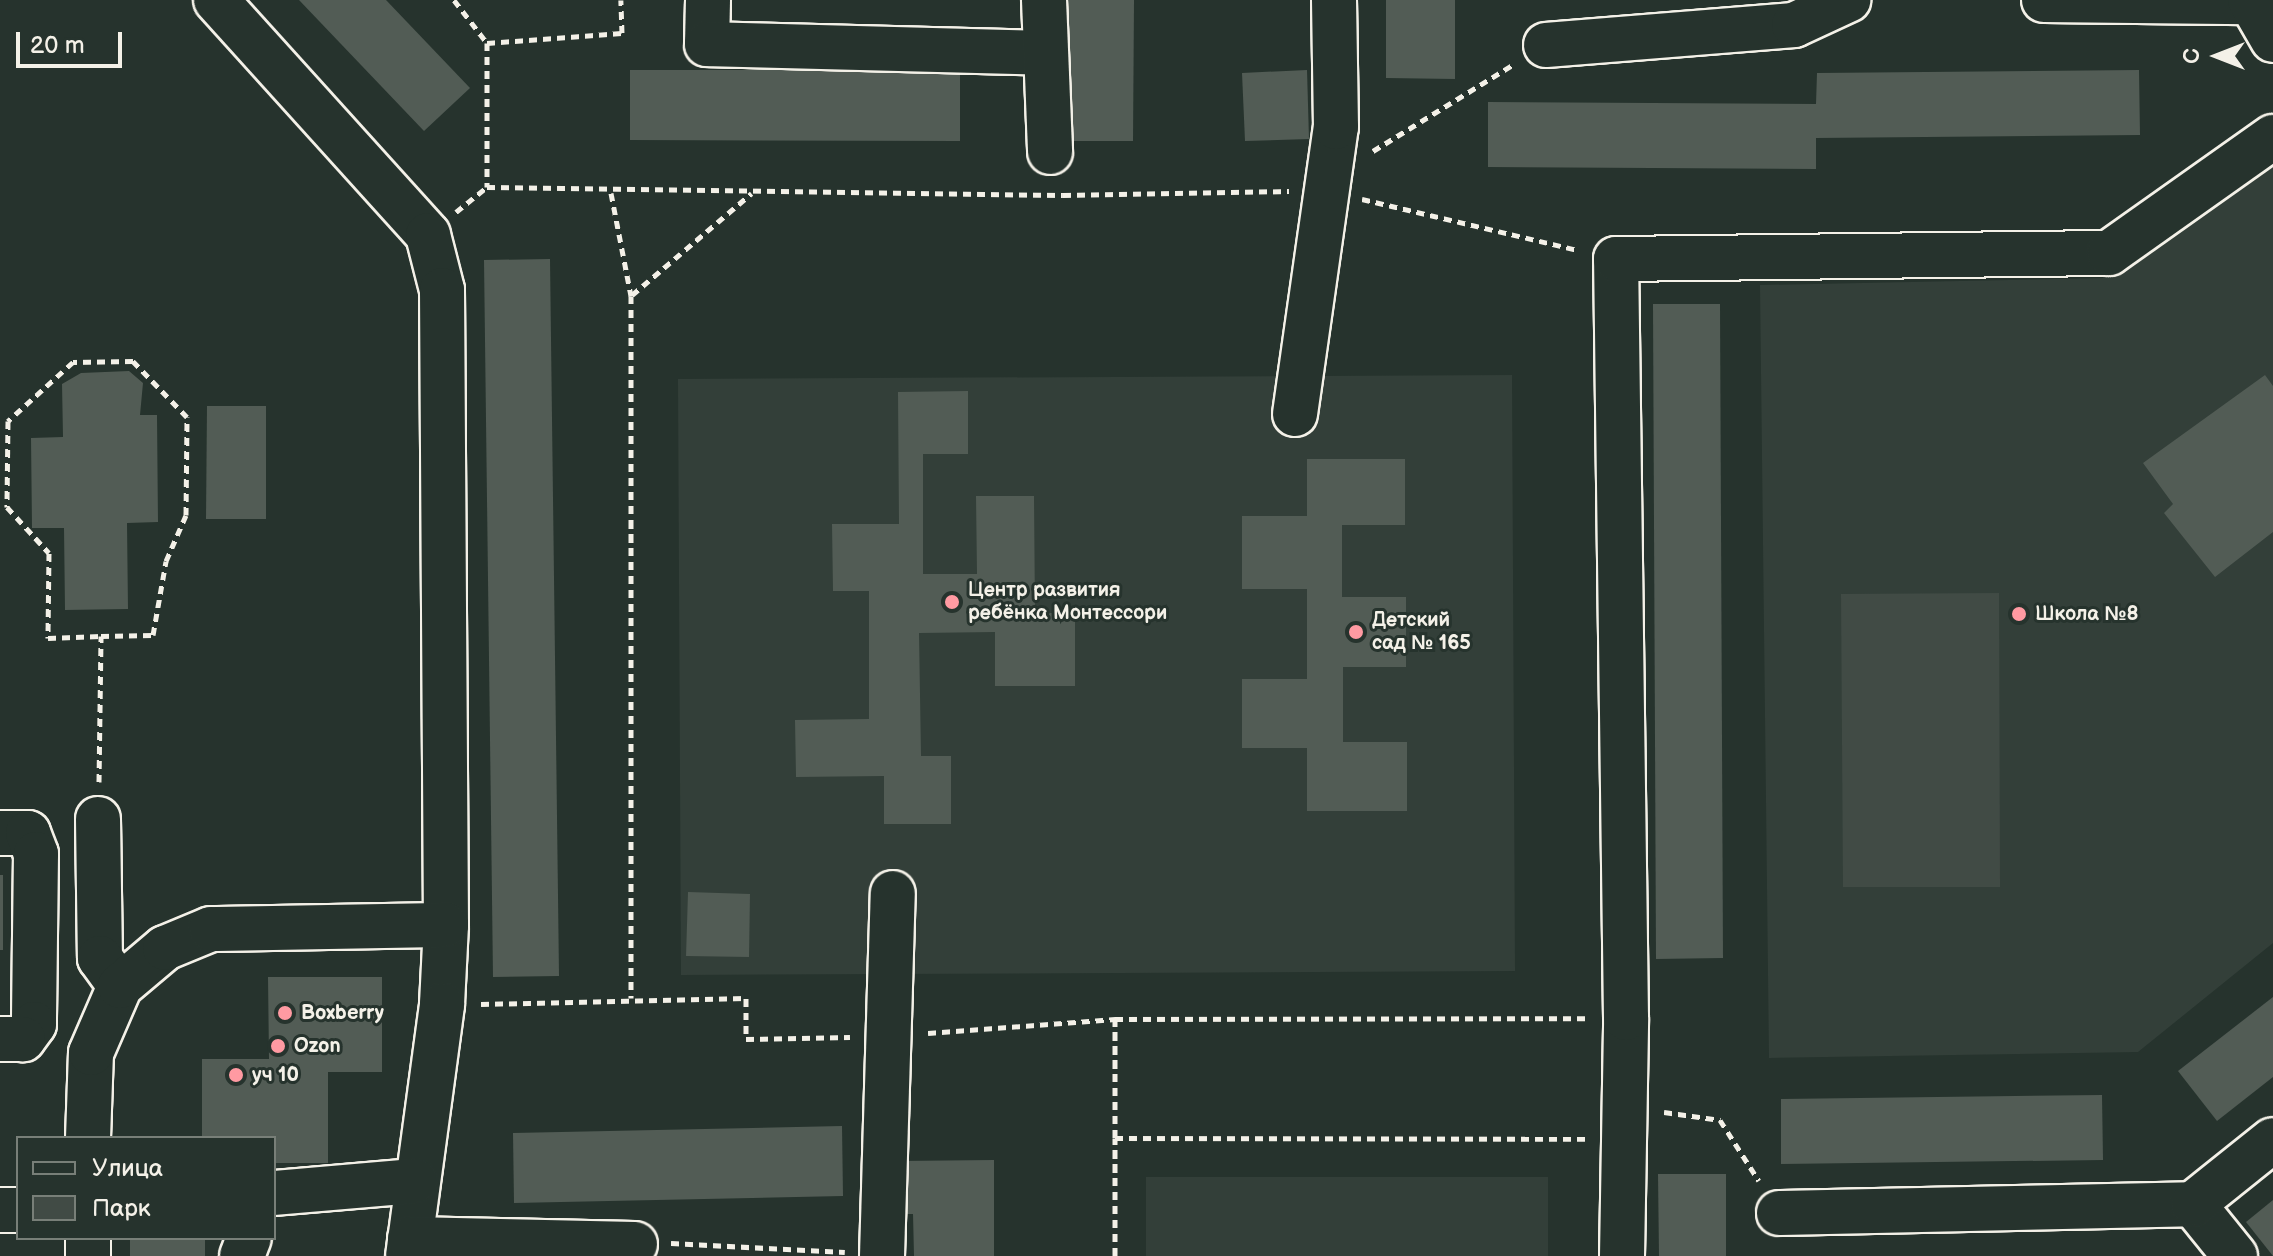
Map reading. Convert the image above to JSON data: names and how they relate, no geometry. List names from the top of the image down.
{
  "places": [
    "Центр развития ребёнка Монтессори",
    "Школа №8",
    "Детский сад № 165",
    "Boxberry",
    "Ozon",
    "уч 10"
  ],
  "legend": ["Улица", "Парк"],
  "scale_bar": "20 m",
  "north": "left"
}
